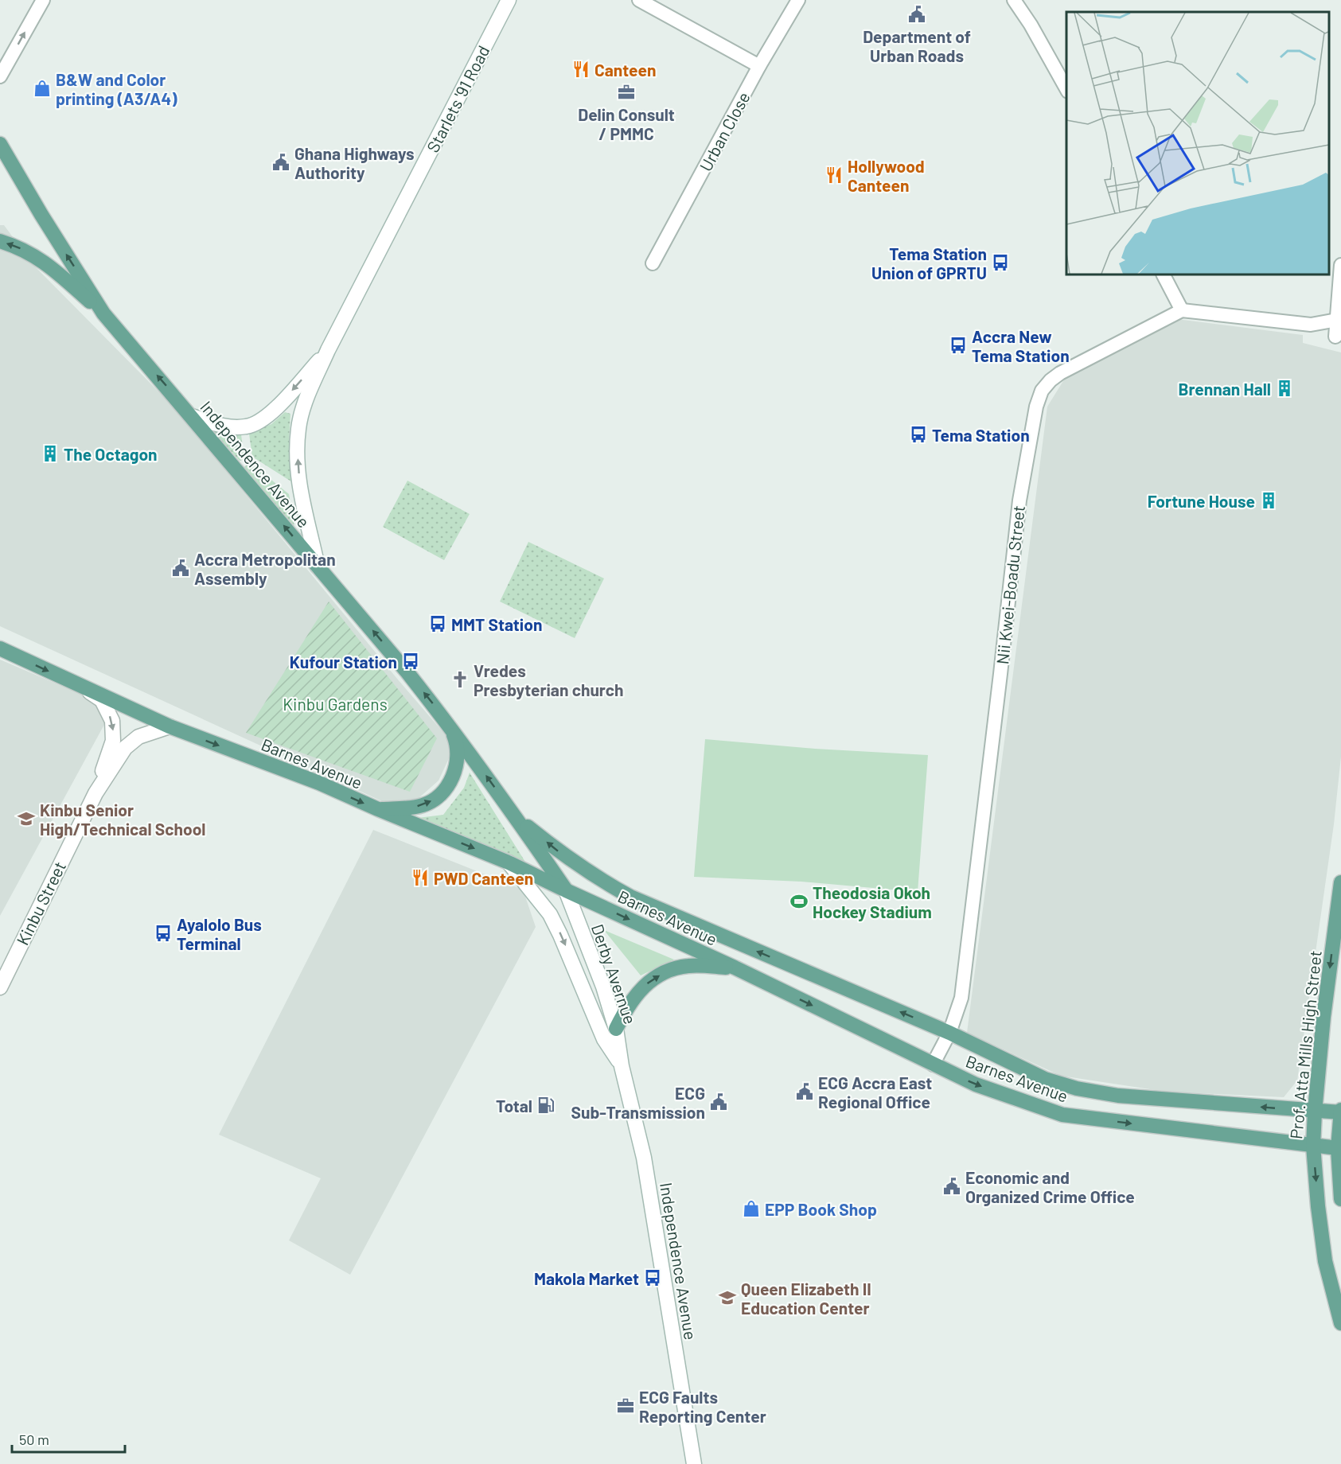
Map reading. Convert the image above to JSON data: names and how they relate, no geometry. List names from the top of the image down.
{
  "streets": {
    "main road": [
      "Starlets '91 Road",
      "Independence Avenue",
      "Barnes Avenue",
      "Kinbu Street",
      "Derby Avernue",
      "Prof. Atta Mills High Street"
    ],
    "street": ["Urban Close", "Nii Kwei-Boadu Street"]
  },
  "crossings": [
    ["Starlets '91 Road", "Independence Avenue"],
    ["Independence Avenue", "Barnes Avenue"],
    ["Independence Avenue", "Derby Avernue"],
    ["Nii Kwei-Boadu Street", "Barnes Avenue"],
    ["Barnes Avenue", "Derby Avernue"],
    ["Barnes Avenue", "Prof. Atta Mills High Street"]
  ],
  "one_way": ["Independence Avenue", "Prof. Atta Mills High Street"],
  "parks": ["Kinbu Gardens"],
  "places": {
    "public building": [
      "Department of Urban Roads",
      "Ghana Highways Authority",
      "Accra Metropolitan Assembly",
      "ECG Accra East Regional Office",
      "ECG Sub-Transmission",
      "Economic and Organized Crime Office"
    ],
    "restaurant": ["Canteen", "Hollywood Canteen", "PWD Canteen"],
    "shop": ["B&W and Color printing (A3/A4)", "EPP Book Shop"],
    "office": ["Delin Consult / PMMC", "ECG Faults Reporting Center"],
    "bus stop": [
      "Tema Station Union of GPRTU",
      "Accra New Tema Station",
      "Tema Station",
      "MMT Station",
      "Kufour Station",
      "Ayalolo Bus Terminal",
      "Makola Market"
    ],
    "building": ["Brennan Hall", "The Octagon", "Fortune House"],
    "church": ["Vredes Presbyterian church"],
    "school or university": ["Kinbu Senior High/Technical School", "Queen Elizabeth II Education Center"],
    "sports": ["Theodosia Okoh Hockey Stadium"],
    "fuel station": ["Total"]
  },
  "scale_bar": "50 m"
}
